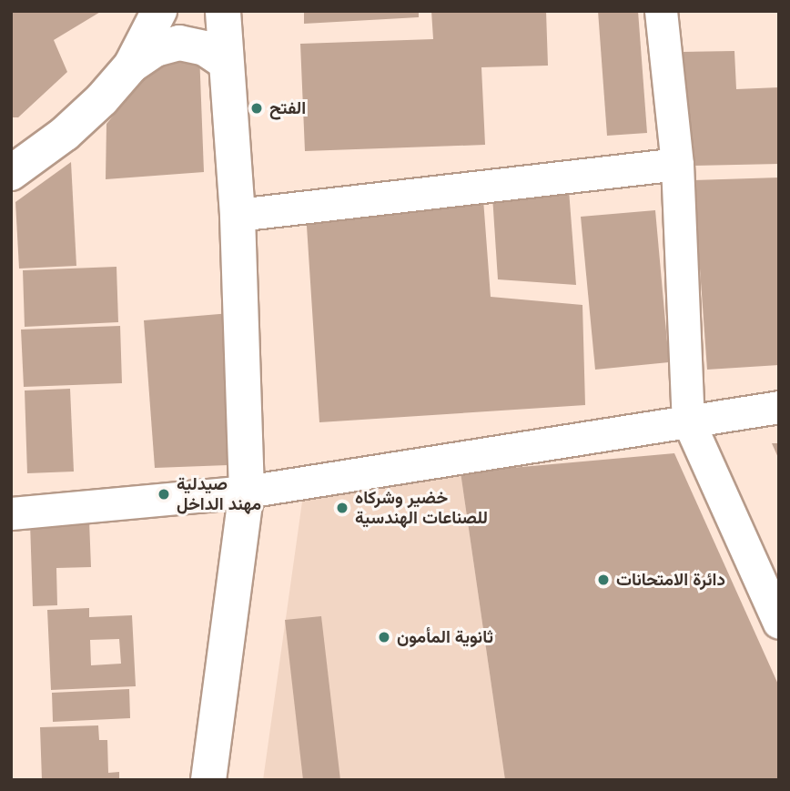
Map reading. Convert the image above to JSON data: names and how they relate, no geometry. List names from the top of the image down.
{
  "places": [
    "الفتح",
    "صيدلية مهند الداخل",
    "خضير وشركاه للصناعات الهندسية",
    "دائرة الامتحانات",
    "ثانوية المأمون"
  ]
}
